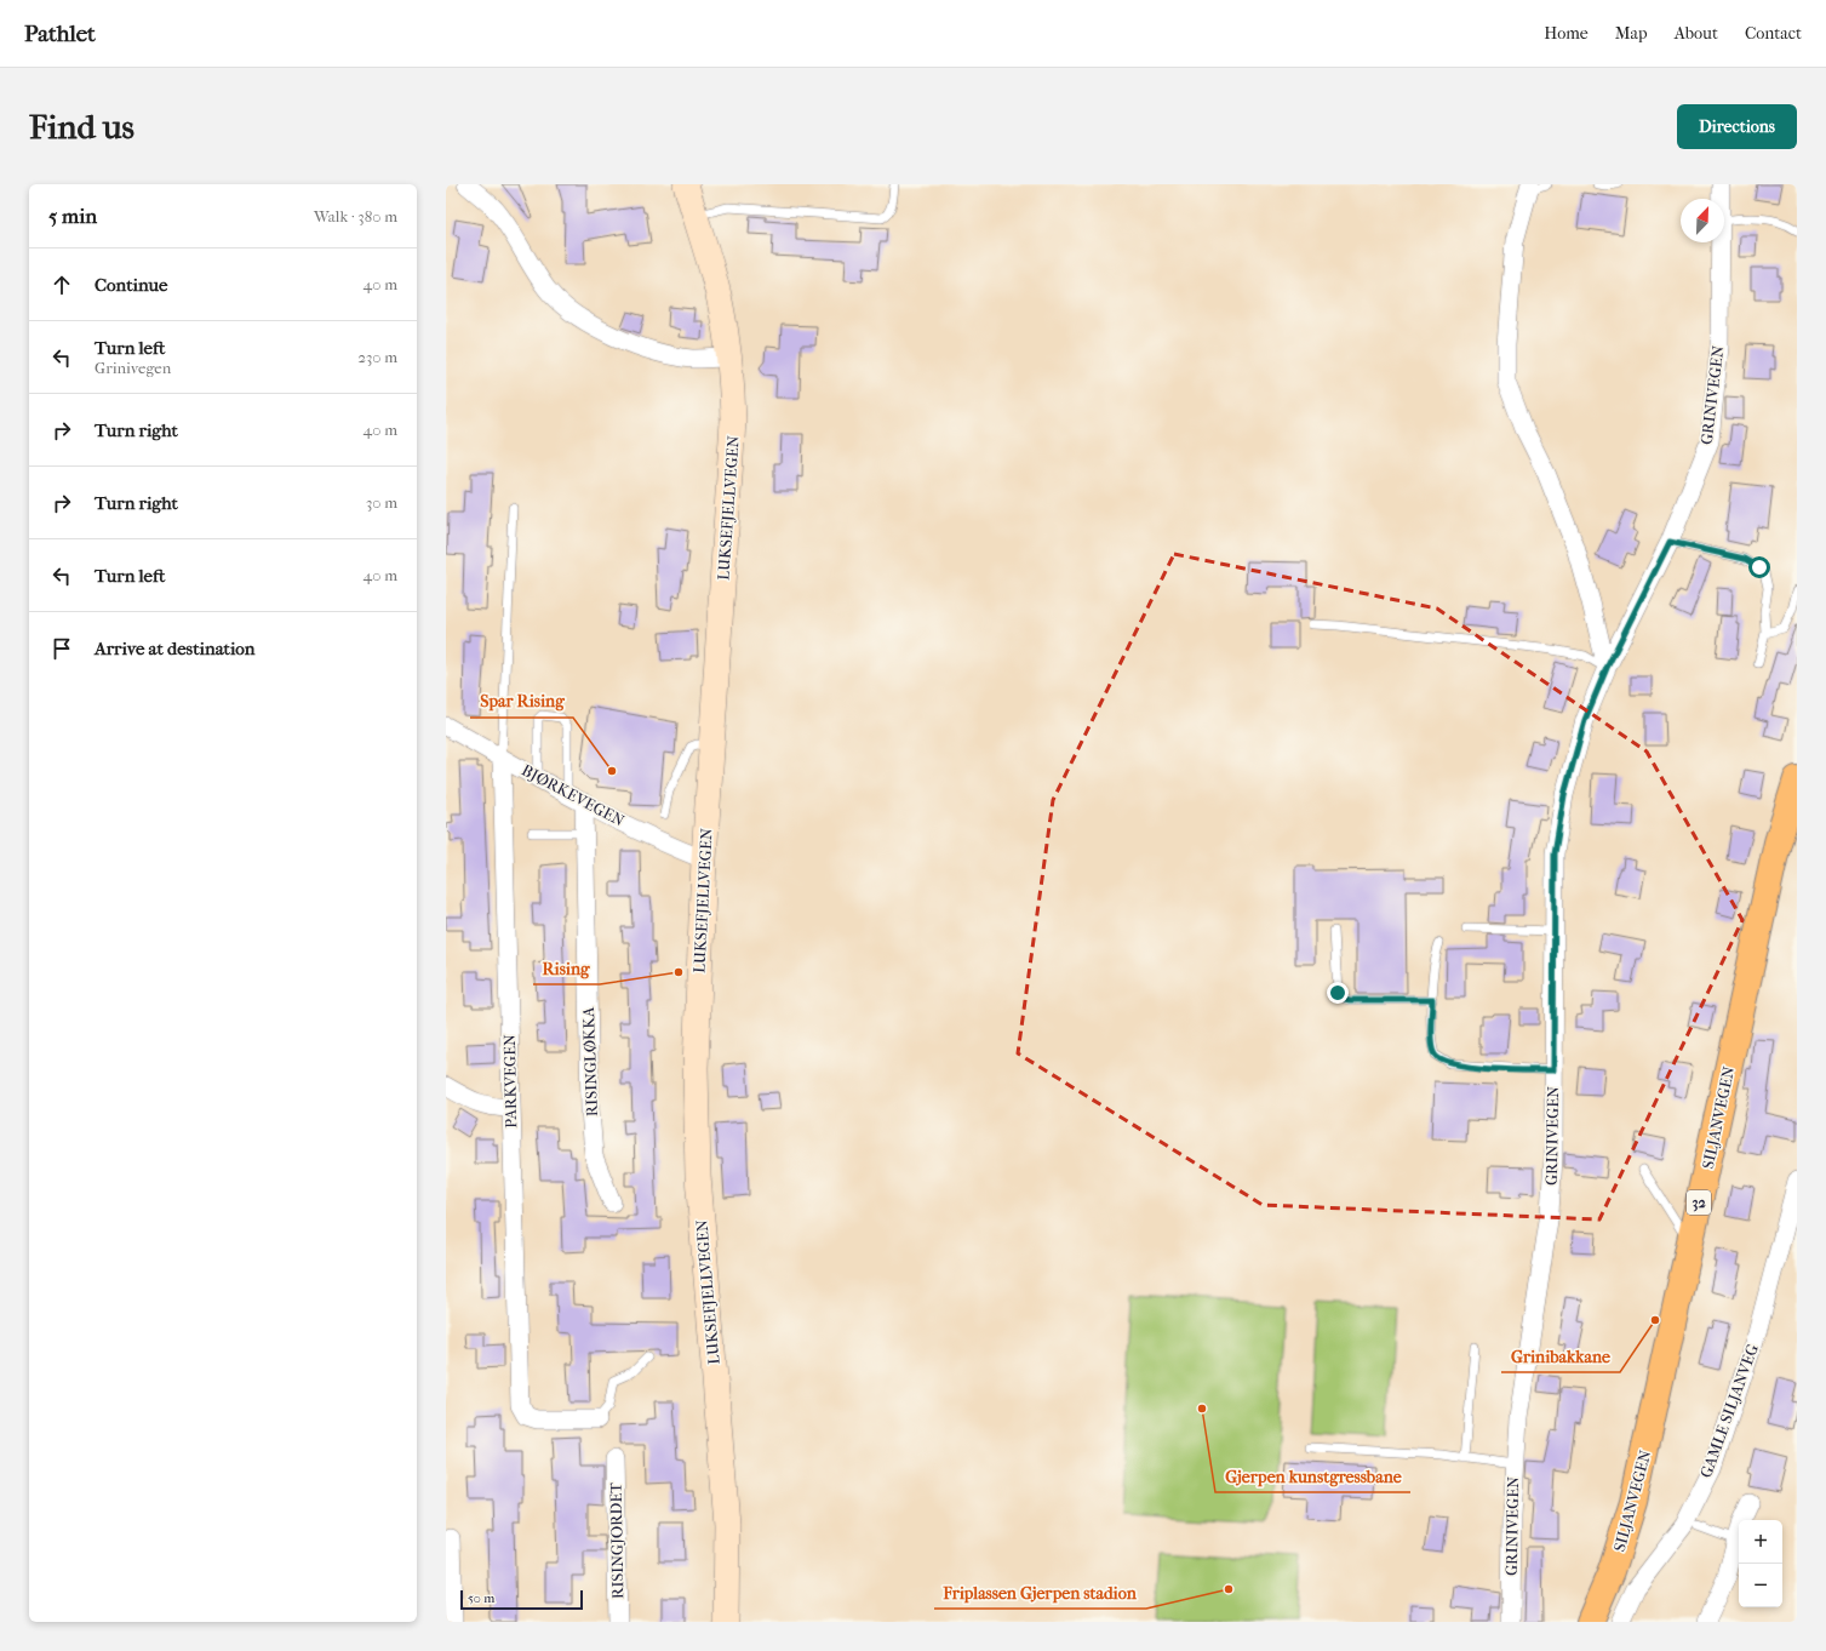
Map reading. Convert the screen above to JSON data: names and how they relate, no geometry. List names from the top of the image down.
{
  "streets": {
    "main road": ["LUKSEFJELLVEGEN", "SILJANVEGEN", "32"],
    "street": [
      "GRINIVEGEN",
      "BJØRKEVEGEN",
      "RISINGLØKKA",
      "PARKVEGEN",
      "GAMLE SILJANVEG",
      "RISINGJORDET"
    ]
  },
  "crossings": [
    ["LUKSEFJELLVEGEN", "BJØRKEVEGEN"],
    ["BJØRKEVEGEN", "RISINGLØKKA"],
    ["BJØRKEVEGEN", "PARKVEGEN"]
  ],
  "places": [
    "Spar Rising",
    "Rising",
    "Grinibakkane",
    "Gjerpen kunstgressbane",
    "Friplassen Gjerpen stadion"
  ],
  "scale_bar": "50 m",
  "north": "top right",
  "page": {
    "header": "Pathlet",
    "nav": [
      "Home",
      "Map",
      "About",
      "Contact"
    ],
    "buttons": "Directions",
    "title": "Find us",
    "heading": ["5 min", "Walk · 380 m"],
    "list": [
      ["Continue", "40 m"],
      ["Turn left", "Grinivegen", "230 m"],
      ["Turn right", "40 m"],
      ["Turn right", "30 m"],
      ["Turn left", "40 m"],
      "Arrive at destination"
    ],
    "map_buttons": ["+", "−"],
    "scale": "50 m"
  }
}
